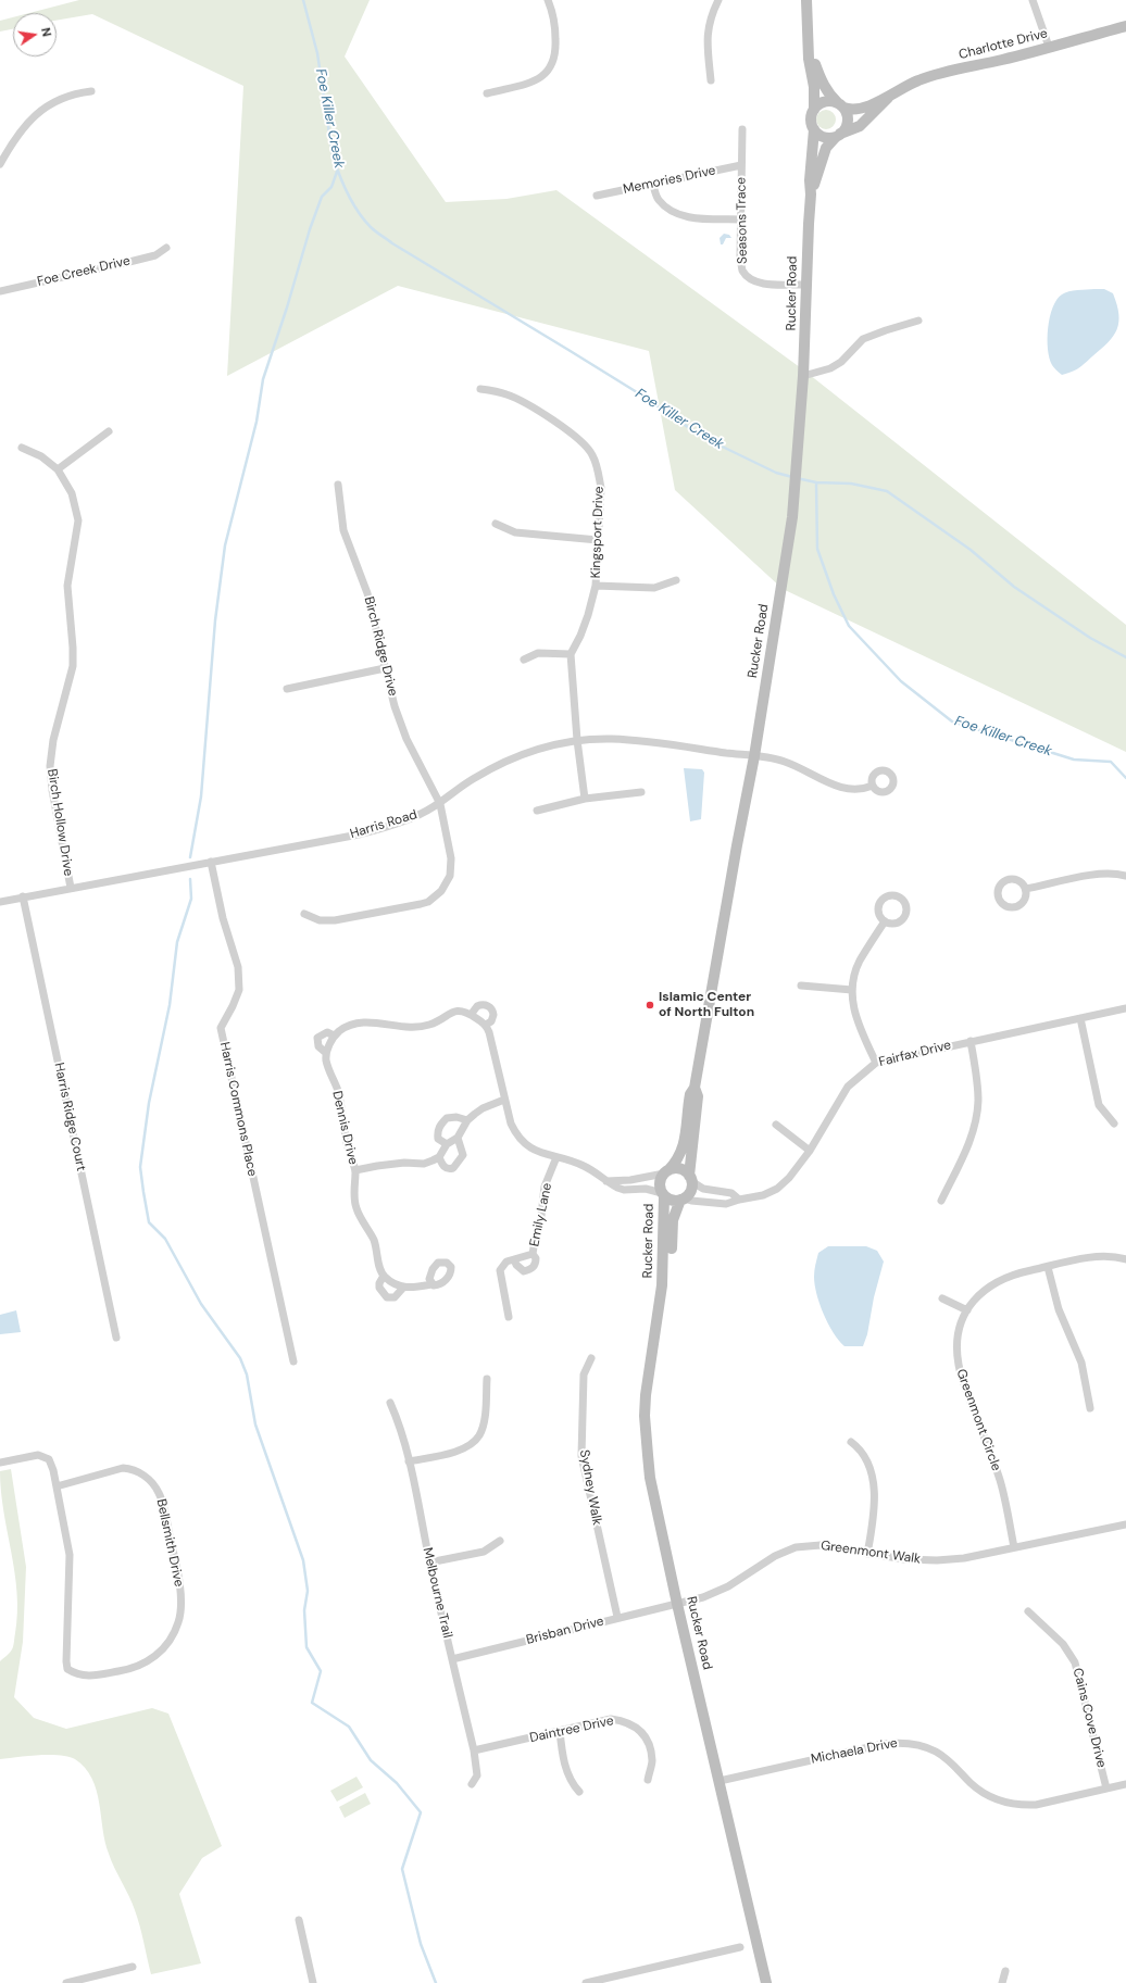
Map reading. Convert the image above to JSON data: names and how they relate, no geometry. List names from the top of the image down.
{
  "streets": {
    "main road": ["Charlotte Drive", "Rucker Road"],
    "street": [
      "Memories Drive",
      "Seasons Trace",
      "Foe Creek Drive",
      "Kingsport Drive",
      "Birch Ridge Drive",
      "Birch Hollow Drive",
      "Harris Road",
      "Fairfax Drive",
      "Harris Commons Place",
      "Harris Ridge Court",
      "Dennis Drive",
      "Emily Lane",
      "Greenmont Circle",
      "Sydney Walk",
      "Bellsmith Drive",
      "Greenmont Walk",
      "Melbourne Trail",
      "Brisban Drive",
      "Cains Cove Drive",
      "Daintree Drive",
      "Michaela Drive"
    ]
  },
  "crossings": [
    ["Charlotte Drive", "Rucker Road"],
    ["Memories Drive", "Seasons Trace"],
    ["Seasons Trace", "Rucker Road"],
    ["Rucker Road", "Harris Road"],
    ["Rucker Road", "Fairfax Drive"],
    ["Rucker Road", "Greenmont Walk"],
    ["Rucker Road", "Brisban Drive"],
    ["Rucker Road", "Michaela Drive"],
    ["Birch Ridge Drive", "Harris Road"],
    ["Birch Hollow Drive", "Harris Road"],
    ["Harris Road", "Harris Commons Place"],
    ["Harris Road", "Harris Ridge Court"],
    ["Greenmont Circle", "Greenmont Walk"],
    ["Sydney Walk", "Brisban Drive"],
    ["Greenmont Walk", "Brisban Drive"],
    ["Melbourne Trail", "Brisban Drive"],
    ["Melbourne Trail", "Daintree Drive"],
    ["Cains Cove Drive", "Michaela Drive"]
  ],
  "water": ["Foe Killer Creek"],
  "places": ["Islamic Center of North Fulton"],
  "north": "right"
}
